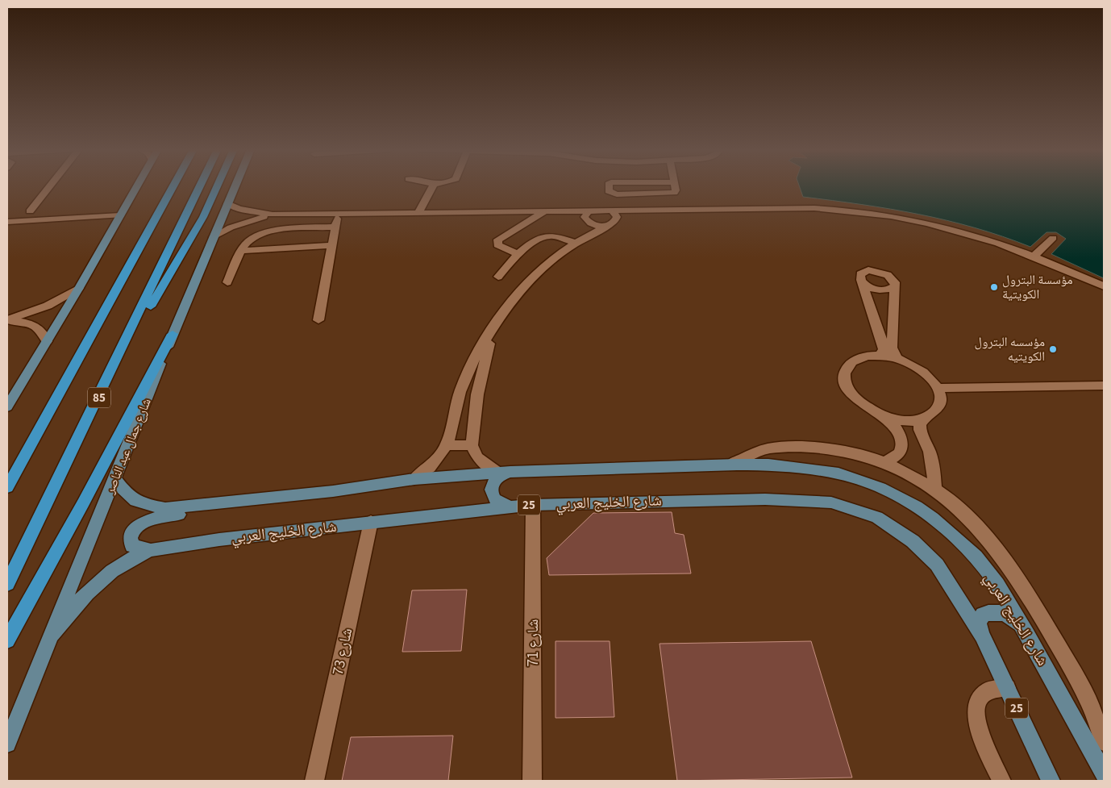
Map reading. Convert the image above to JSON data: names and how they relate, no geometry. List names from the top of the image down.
{
  "streets": {
    "highway": ["85"],
    "main road": ["شارع جمال عبد الناصر", "شارع الخليج العربي", "25"],
    "street": ["شارع 71", "شارع 73"]
  },
  "crossings": [
    ["شارع جمال عبد الناصر", "شارع الخليج العربي"],
    ["شارع الخليج العربي", "شارع 71"],
    ["شارع الخليج العربي", "شارع 73"]
  ],
  "places": ["مؤسسة البترول الكويتية", "مؤسسه البترول الكويتيه"]
}
